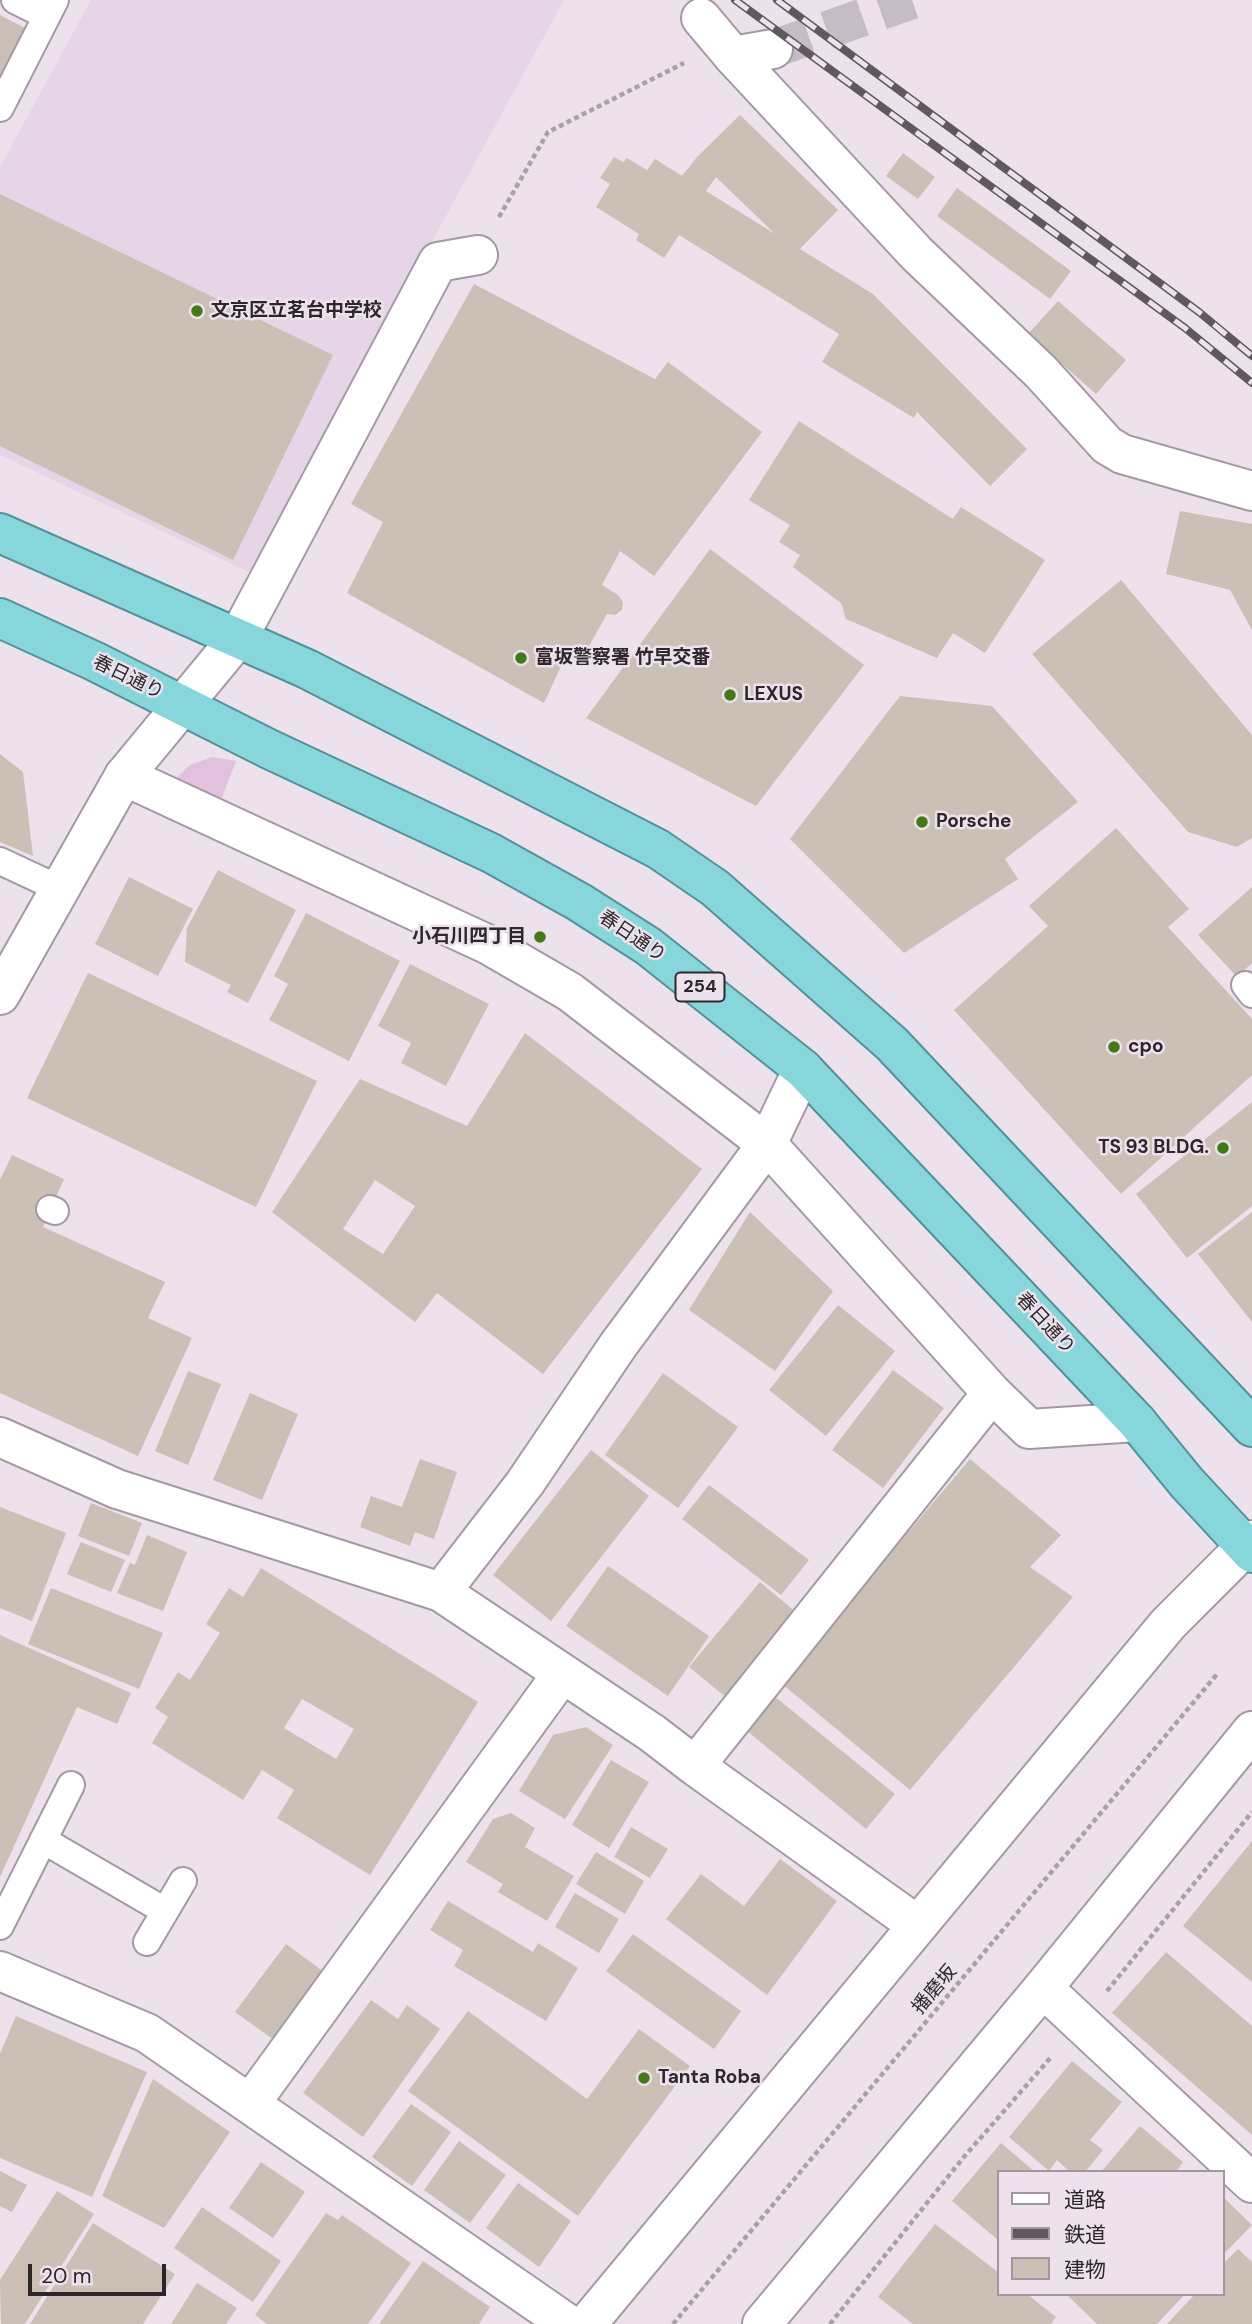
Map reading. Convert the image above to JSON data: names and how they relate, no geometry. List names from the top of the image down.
{
  "streets": {
    "highway": ["春日通り", "254"],
    "path": ["播磨坂"]
  },
  "places": [
    "文京区立茗台中学校",
    "富坂警察署 竹早交番",
    "LEXUS",
    "Porsche",
    "小石川四丁目",
    "cpo",
    "TS 93 BLDG.",
    "Tanta Roba"
  ],
  "legend": ["道路", "鉄道", "建物"],
  "scale_bar": "20 m"
}
